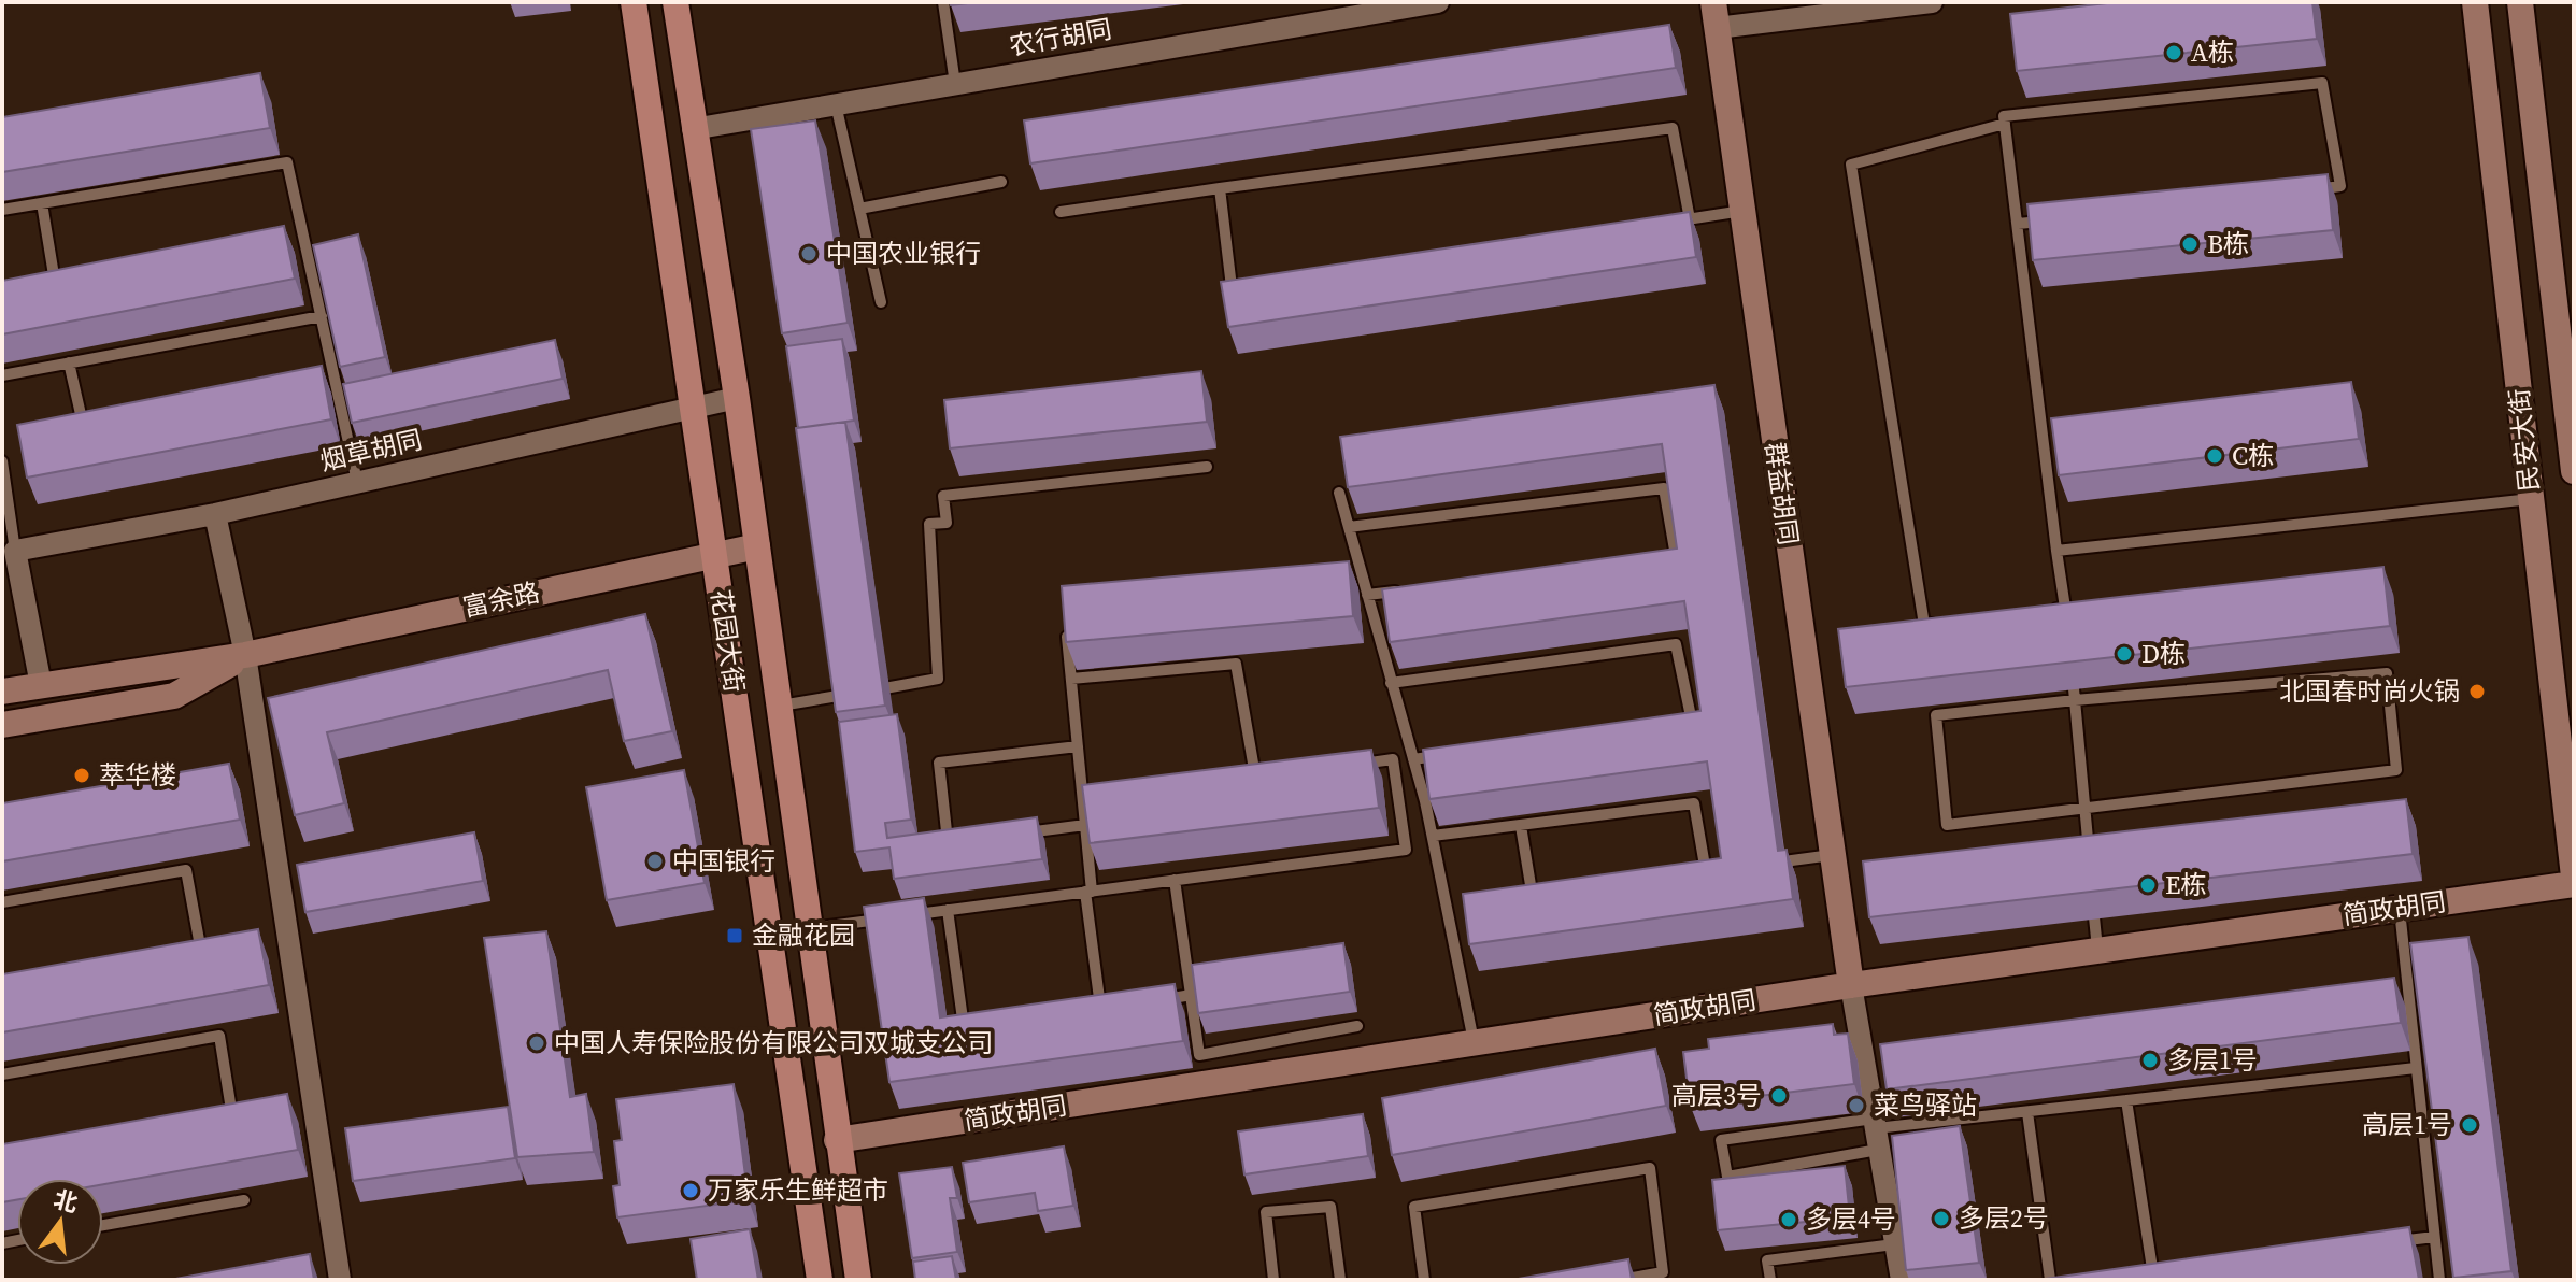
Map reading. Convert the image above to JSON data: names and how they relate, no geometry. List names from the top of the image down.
{
  "streets": {
    "main road": ["花园大街"],
    "street": [
      "农行胡同",
      "民安大街",
      "烟草胡同",
      "群益胡同",
      "富余路",
      "简政胡同"
    ]
  },
  "crossings": [
    ["农行胡同", "花园大街"],
    ["烟草胡同", "花园大街"],
    ["群益胡同", "简政胡同"],
    ["富余路", "花园大街"],
    ["花园大街", "简政胡同"]
  ],
  "places": {
    "other": [
      "A栋",
      "B栋",
      "中国农业银行",
      "C栋",
      "D栋",
      "北国春时尚火锅",
      "萃华楼",
      "中国银行",
      "E栋",
      "中国人寿保险股份有限公司双城支公司",
      "多层1号",
      "高层3号",
      "菜鸟驿站",
      "高层1号",
      "万家乐生鲜超市",
      "多层2号",
      "多层4号"
    ],
    "transit": ["金融花园"]
  },
  "north": "top"
}
